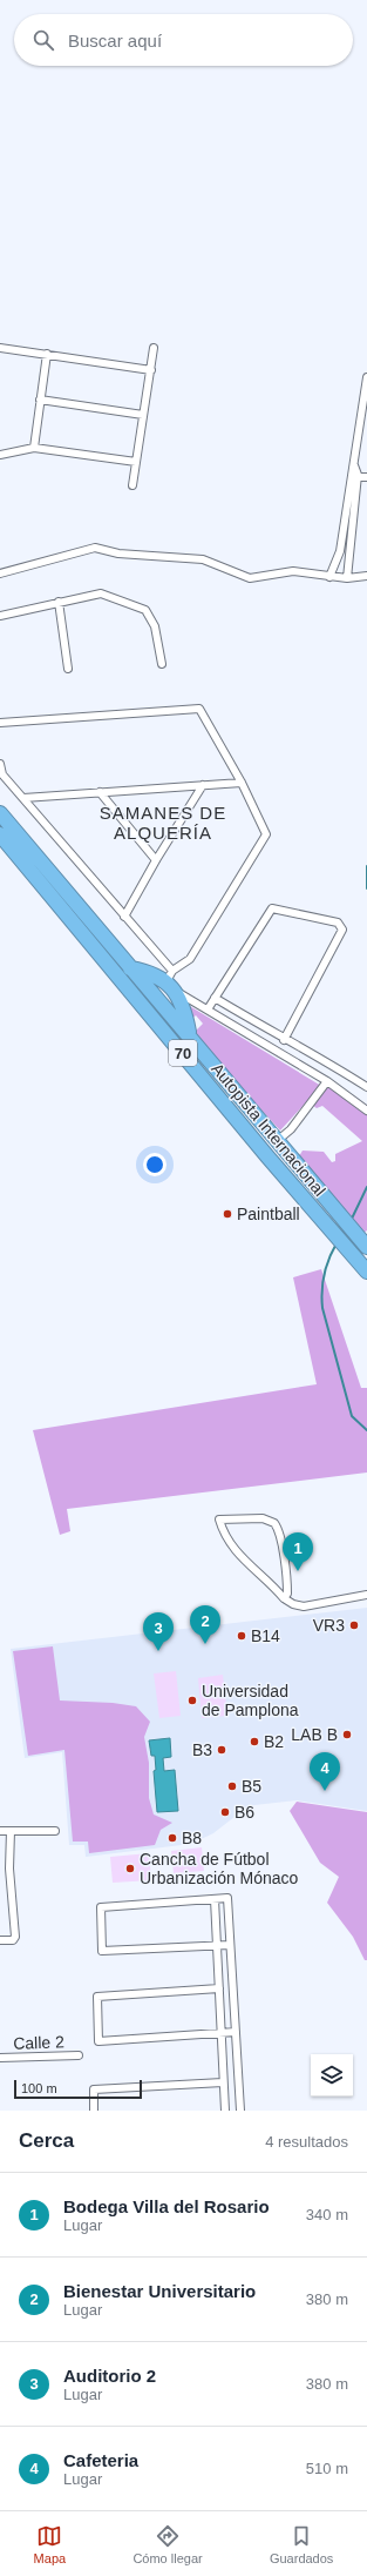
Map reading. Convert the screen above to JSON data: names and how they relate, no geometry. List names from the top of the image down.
{
  "streets": {
    "highway": ["70", "Autopista Internacional"],
    "street": ["Calle 2"]
  },
  "districts": ["SAMANES DE ALQUERÍA"],
  "places": [
    "Paintball",
    "VR3",
    "B14",
    "Universidad de Pamplona",
    "LAB B",
    "B2",
    "B3",
    "B5",
    "B6",
    "B8",
    "Cancha de Fútbol Urbanización Mónaco"
  ],
  "scale_bar": "100 m",
  "page": {
    "search": "Buscar aquí",
    "pins": [
      "1",
      "2",
      "3",
      "4"
    ],
    "scale": "100 m",
    "heading": ["Cerca", "4 resultados"],
    "list": [
      {
        "mark": "1",
        "name": "Bodega Villa del Rosario",
        "note": "Lugar",
        "value": "340 m"
      },
      {
        "mark": "2",
        "name": "Bienestar Universitario",
        "note": "Lugar",
        "value": "380 m"
      },
      {
        "mark": "3",
        "name": "Auditorio 2",
        "note": "Lugar",
        "value": "380 m"
      },
      {
        "mark": "4",
        "name": "Cafeteria",
        "note": "Lugar",
        "value": "510 m"
      }
    ],
    "nav": ["Mapa", "Cómo llegar", "Guardados"]
  }
}
